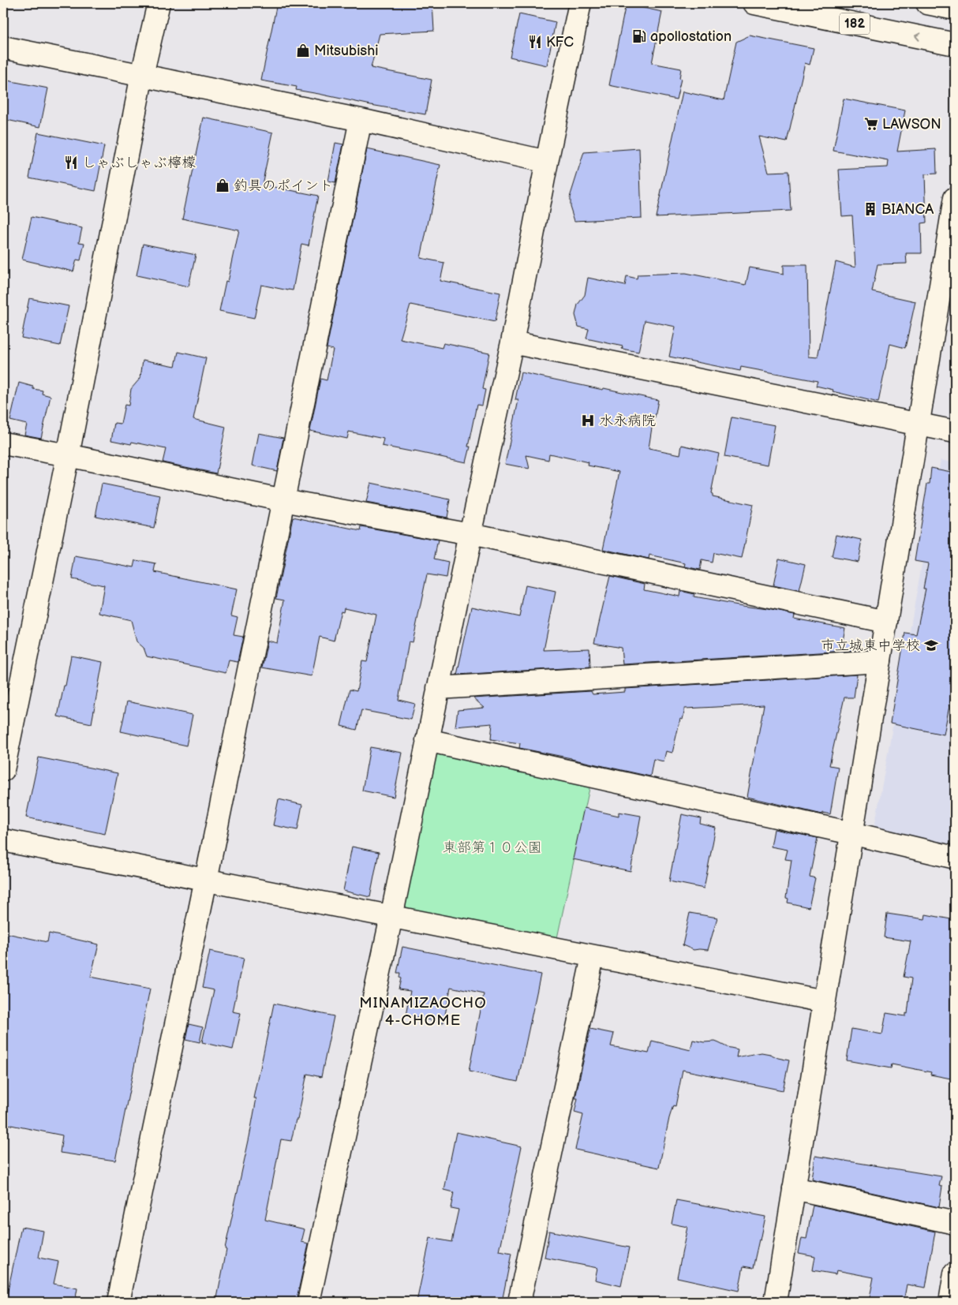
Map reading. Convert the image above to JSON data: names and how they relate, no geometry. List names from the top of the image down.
{
  "streets": {
    "main road": ["182"]
  },
  "districts": ["MINAMIZAOCHO 4-CHOME"],
  "parks": ["東部第１０公園"],
  "places": {
    "fuel station": ["apollostation"],
    "restaurant": ["KFC", "しゃぶしゃぶ檸檬"],
    "shop": ["Mitsubishi", "釣具のポイント"],
    "supermarket": ["LAWSON"],
    "building": ["BIANCA"],
    "hospital": ["水永病院"],
    "school or university": ["市立城東中学校"]
  }
}
